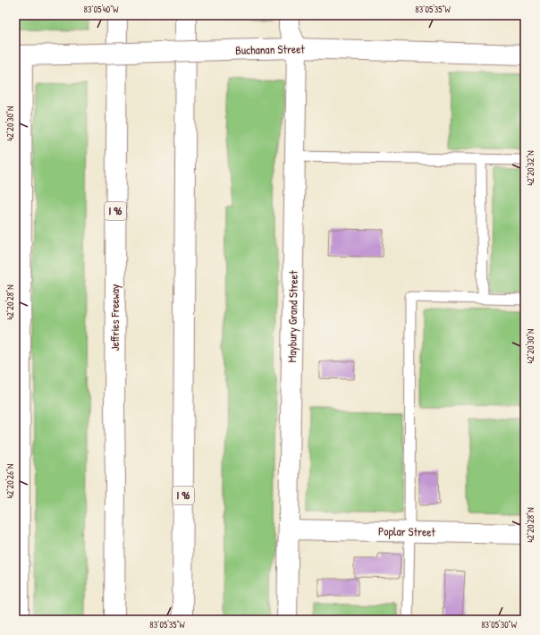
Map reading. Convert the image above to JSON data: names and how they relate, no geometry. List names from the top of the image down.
{
  "streets": {
    "main road": [
      "Buchanan Street",
      "I 96",
      "Maybury Grand Street",
      "Jeffries Freeway",
      "Poplar Street"
    ]
  },
  "crossings": [
    ["Buchanan Street", "Maybury Grand Street"],
    ["Maybury Grand Street", "Poplar Street"]
  ],
  "coordinates": [
    "83°05'40\"W",
    "83°05'35\"W",
    "42°20'30\"N",
    "42°20'32\"N",
    "42°20'28\"N",
    "42°20'26\"N",
    "83°05'30\"W"
  ]
}
